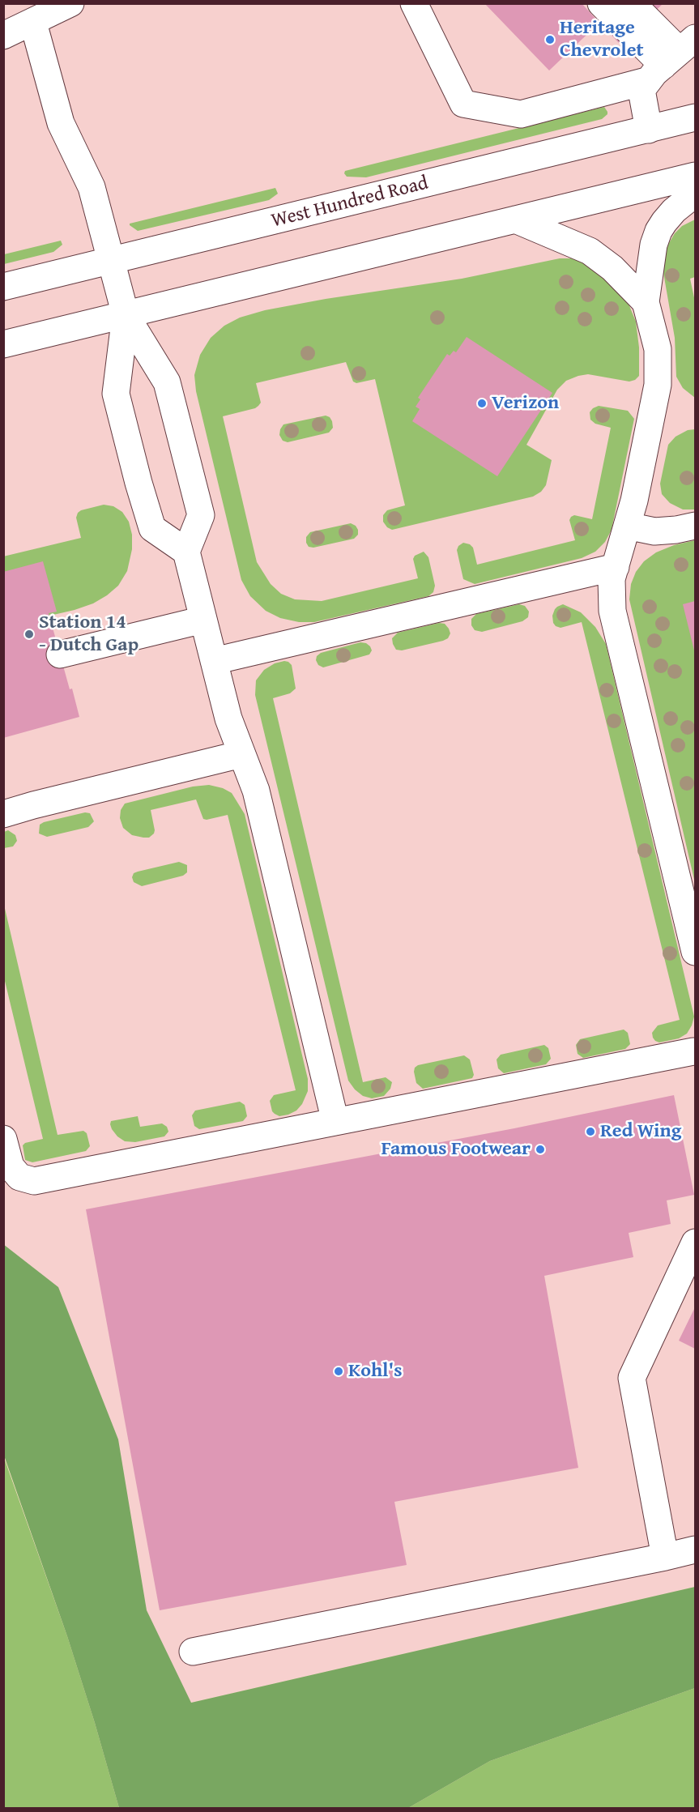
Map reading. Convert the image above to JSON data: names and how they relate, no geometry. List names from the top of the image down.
{
  "streets": {
    "main road": ["West Hundred Road"]
  },
  "places": [
    "Heritage Chevrolet",
    "Verizon",
    "Station 14 - Dutch Gap",
    "Red Wing",
    "Famous Footwear",
    "Kohl's"
  ]
}
